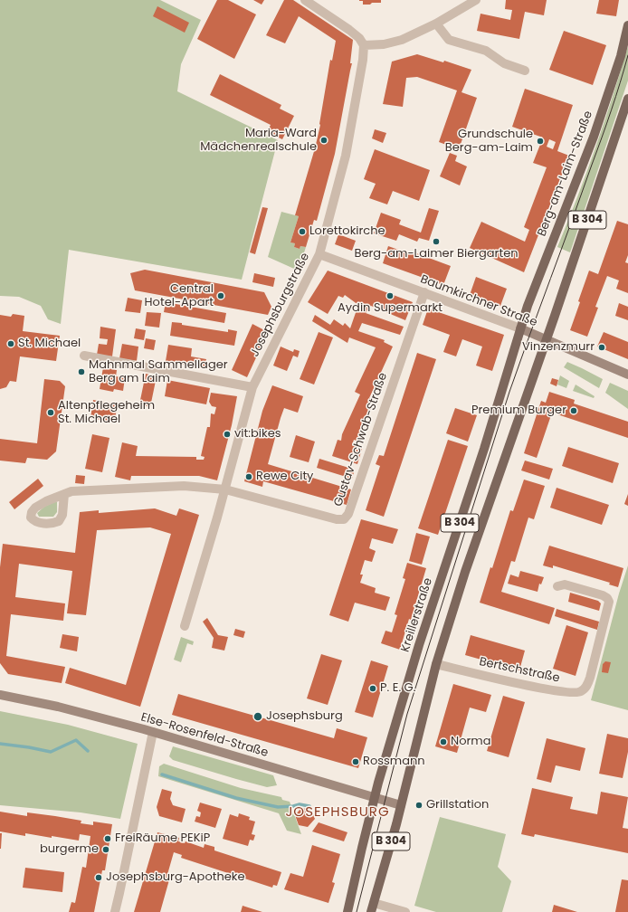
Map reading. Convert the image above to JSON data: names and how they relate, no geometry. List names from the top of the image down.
{
  "streets": {
    "main road": ["Berg-am-Laim-Straße", "B 304", "Kreillerstraße"],
    "street": [
      "Baumkirchner Straße",
      "Josephsburgstraße",
      "Gustav-Schwab-Straße",
      "Bertschstraße",
      "Else-Rosenfeld-Straße"
    ]
  },
  "crossings": [
    ["Berg-am-Laim-Straße", "Baumkirchner Straße"],
    ["Berg-am-Laim-Straße", "Kreillerstraße"],
    ["B 304", "Baumkirchner Straße"],
    ["B 304", "Bertschstraße"],
    ["B 304", "Else-Rosenfeld-Straße"],
    ["Baumkirchner Straße", "Josephsburgstraße"],
    ["Baumkirchner Straße", "Gustav-Schwab-Straße"],
    ["Baumkirchner Straße", "Kreillerstraße"],
    ["Josephsburgstraße", "Gustav-Schwab-Straße"],
    ["Kreillerstraße", "Else-Rosenfeld-Straße"]
  ],
  "districts": ["JOSEPHSBURG"],
  "places": [
    "Maria-Ward Mädchenrealschule",
    "Grundschule Berg-am-Laim",
    "Lorettokirche",
    "Berg-am-Laimer Biergarten",
    "Central Hotel-Apart",
    "Aydin Supermarkt",
    "St. Michael",
    "Vinzenzmurr",
    "Mahnmal Sammellager Berg am Laim",
    "Premium Burger",
    "Altenpflegeheim St. Michael",
    "vit:bikes",
    "Rewe City",
    "P. E. G.",
    "Josephsburg",
    "Norma",
    "Rossmann",
    "Grillstation",
    "FreiRäume PEKiP",
    "burgerme",
    "Josephsburg-Apotheke"
  ]
}
